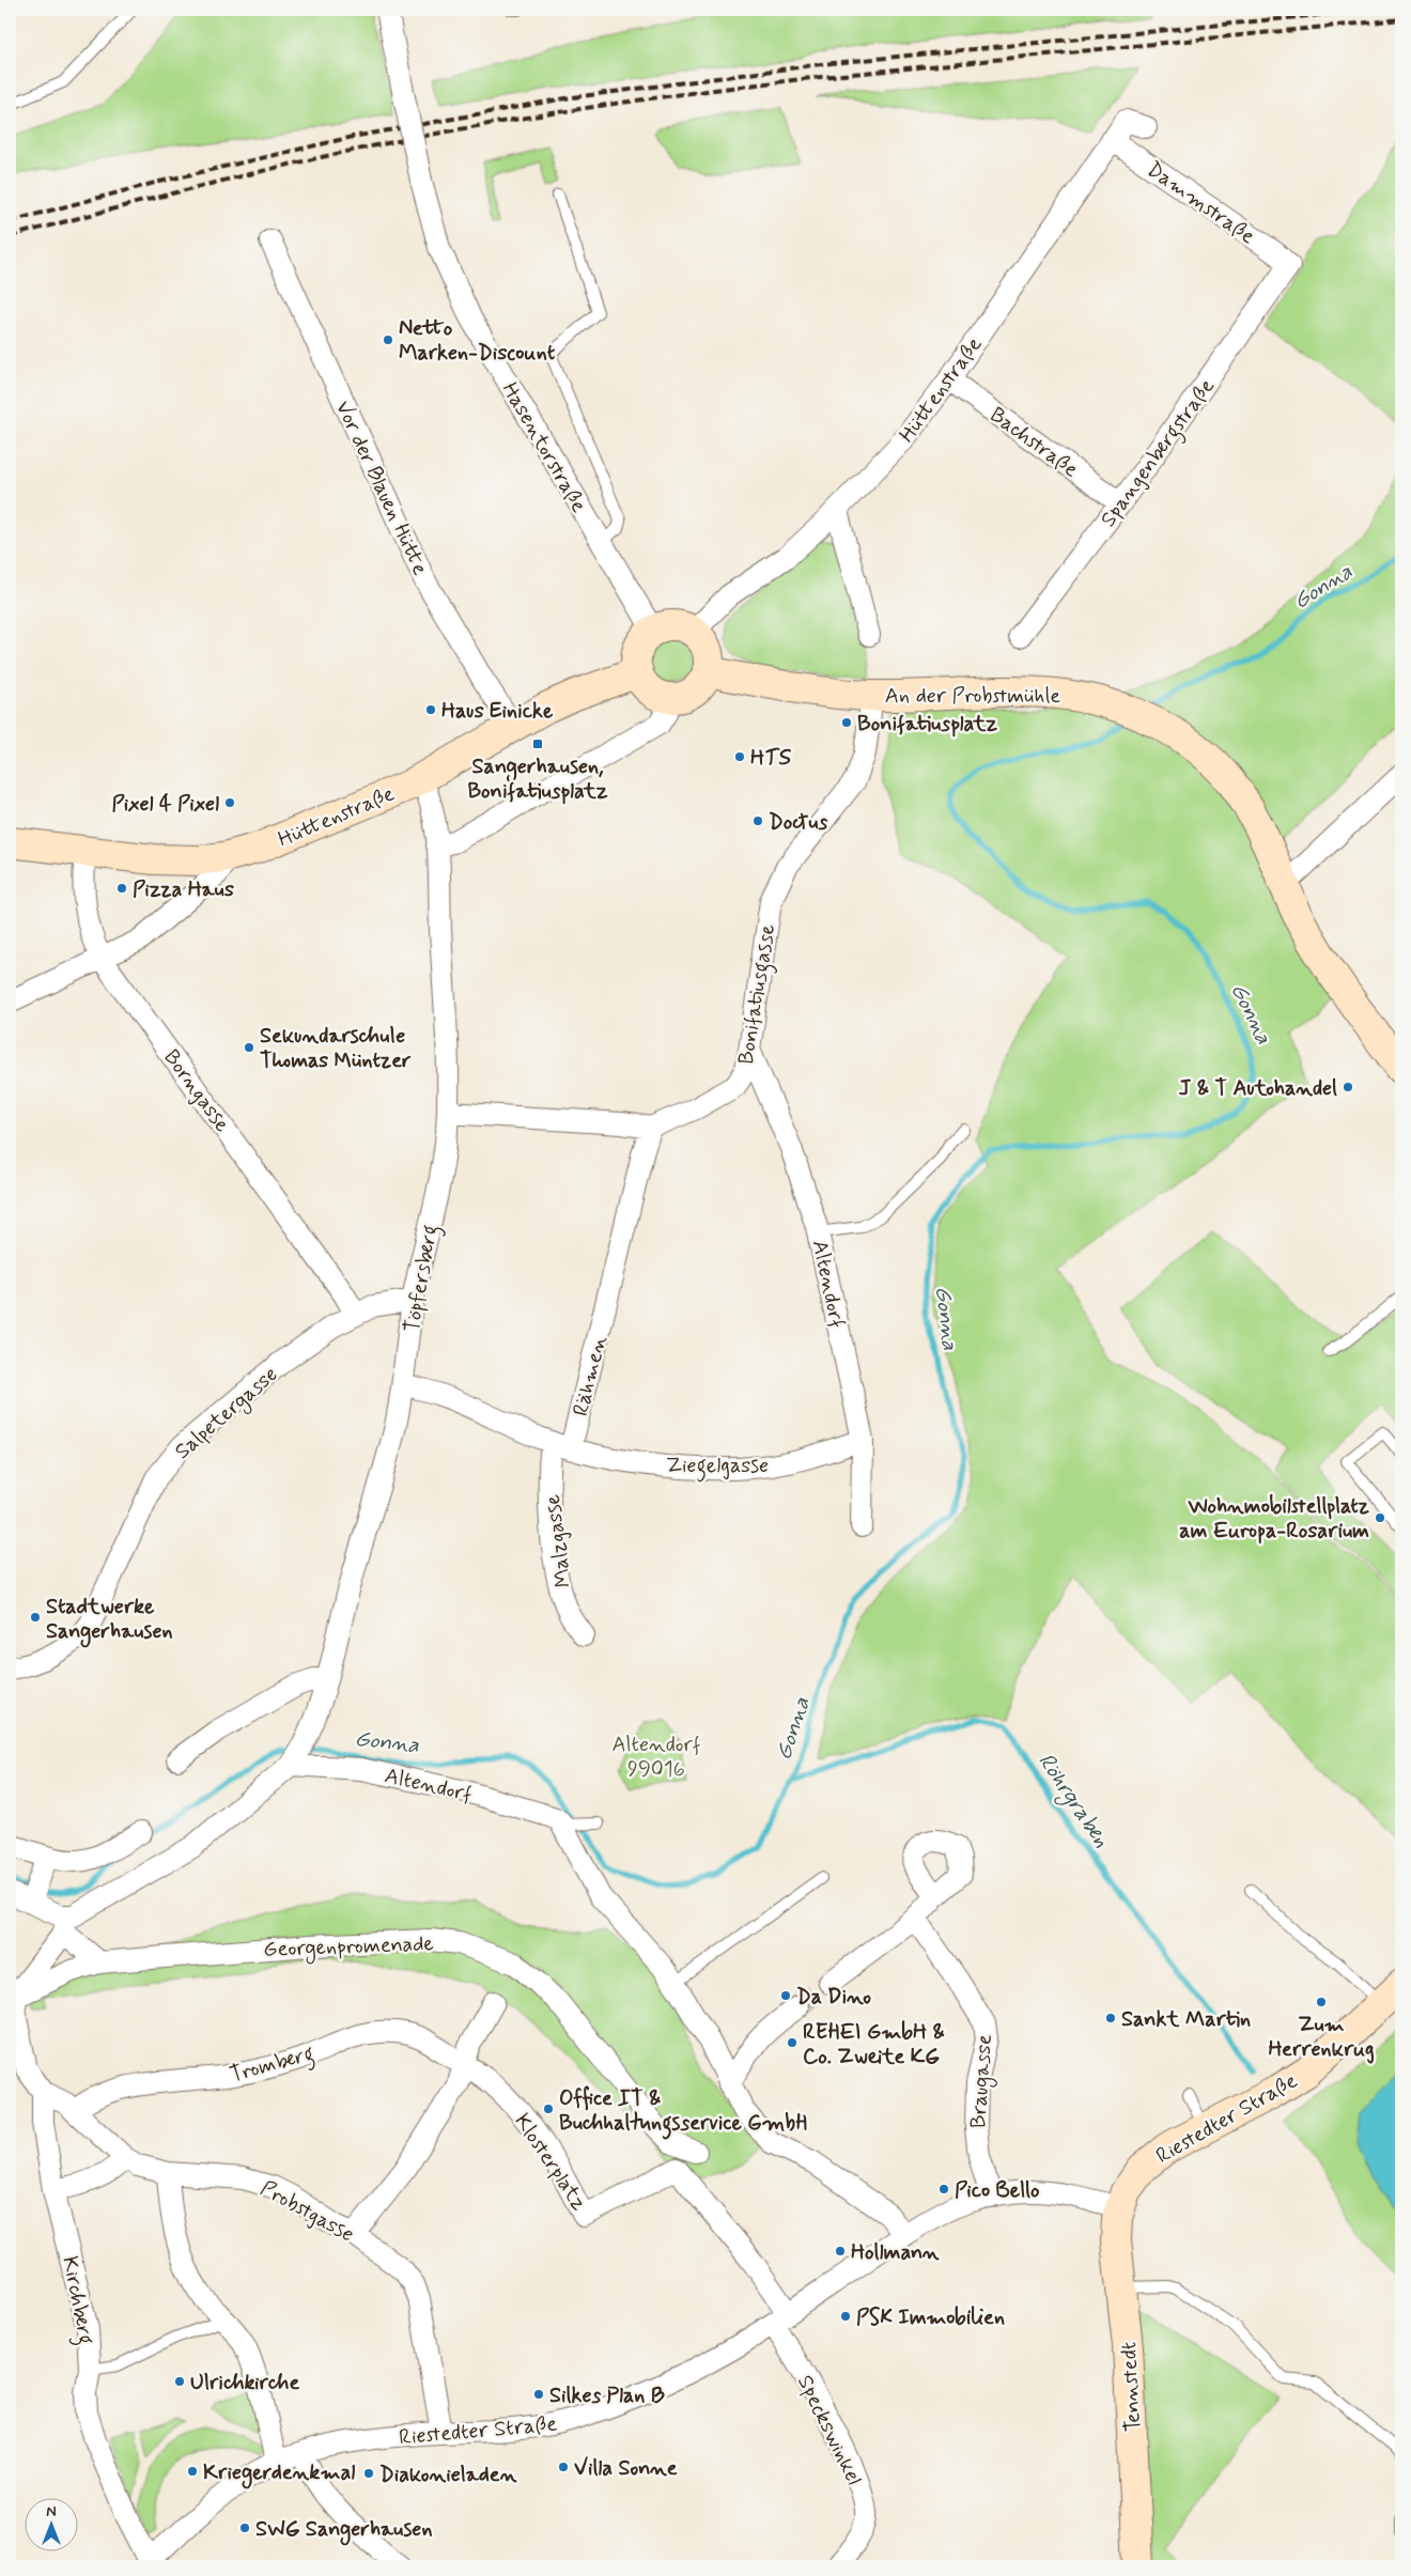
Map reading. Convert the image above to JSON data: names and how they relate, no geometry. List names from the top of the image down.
{
  "streets": {
    "street": [
      "Dammstraße",
      "Hüttenstraße",
      "Bachstraße",
      "Hasentorstraße",
      "Spangenbergstraße",
      "Vor der Blauen Hütte",
      "An der Probstmühle",
      "Bonifatiusgasse",
      "Borngasse",
      "Töpfersberg",
      "Altendorf",
      "Rähmen",
      "Salpetergasse",
      "Ziegelgasse",
      "Malzgasse",
      "Georgenpromenade",
      "Tromberg",
      "Braugasse",
      "Riestedter Straße",
      "Klosterplatz",
      "Probstgasse",
      "Kirchberg",
      "Tennstedt",
      "Speckswinkel"
    ]
  },
  "crossings": [
    ["Dammstraße", "Hüttenstraße"],
    ["Dammstraße", "Spangenbergstraße"],
    ["Hüttenstraße", "Bachstraße"],
    ["Hüttenstraße", "Hasentorstraße"],
    ["Hüttenstraße", "Vor der Blauen Hütte"],
    ["Hüttenstraße", "An der Probstmühle"],
    ["Hüttenstraße", "Borngasse"],
    ["Hüttenstraße", "Töpfersberg"],
    ["Bachstraße", "Spangenbergstraße"],
    ["Hasentorstraße", "An der Probstmühle"],
    ["An der Probstmühle", "Bonifatiusgasse"],
    ["Bonifatiusgasse", "Altendorf"],
    ["Bonifatiusgasse", "Rähmen"],
    ["Borngasse", "Salpetergasse"],
    ["Töpfersberg", "Altendorf"],
    ["Töpfersberg", "Salpetergasse"],
    ["Altendorf", "Ziegelgasse"],
    ["Rähmen", "Ziegelgasse"],
    ["Rähmen", "Malzgasse"],
    ["Ziegelgasse", "Malzgasse"],
    ["Tromberg", "Klosterplatz"],
    ["Tromberg", "Probstgasse"],
    ["Braugasse", "Riestedter Straße"],
    ["Riestedter Straße", "Klosterplatz"],
    ["Riestedter Straße", "Probstgasse"],
    ["Riestedter Straße", "Kirchberg"],
    ["Riestedter Straße", "Tennstedt"],
    ["Riestedter Straße", "Speckswinkel"],
    ["Klosterplatz", "Speckswinkel"],
    ["Probstgasse", "Kirchberg"]
  ],
  "water": ["Gonna", "Röhrgraben"],
  "parks": ["Altendorf 99016"],
  "places": {
    "other": [
      "Netto Marken-Discount",
      "Haus Einicke",
      "Bonifatiusplatz",
      "HTS",
      "Pixel 4 Pixel",
      "Doctus",
      "Pizza Haus",
      "Sekundarschule Thomas Müntzer",
      "J & T Autohandel",
      "Wohnmobilstellplatz am Europa-Rosarium",
      "Stadtwerke Sangerhausen",
      "Da Dino",
      "Zum Herrenkrug",
      "Sankt Martin",
      "REHEI GmbH & Co. Zweite KG",
      "Office IT & Buchhaltungsservice GmbH",
      "Pico Bello",
      "Hollmann",
      "PSK Immobilien",
      "Ulrichkirche",
      "Silkes Plan B",
      "Villa Sonne",
      "Kriegerdenkmal",
      "Diakonieladen",
      "SWG Sangerhausen"
    ],
    "transit": ["Sangerhausen, Bonifatiusplatz"]
  },
  "north": "top"
}
